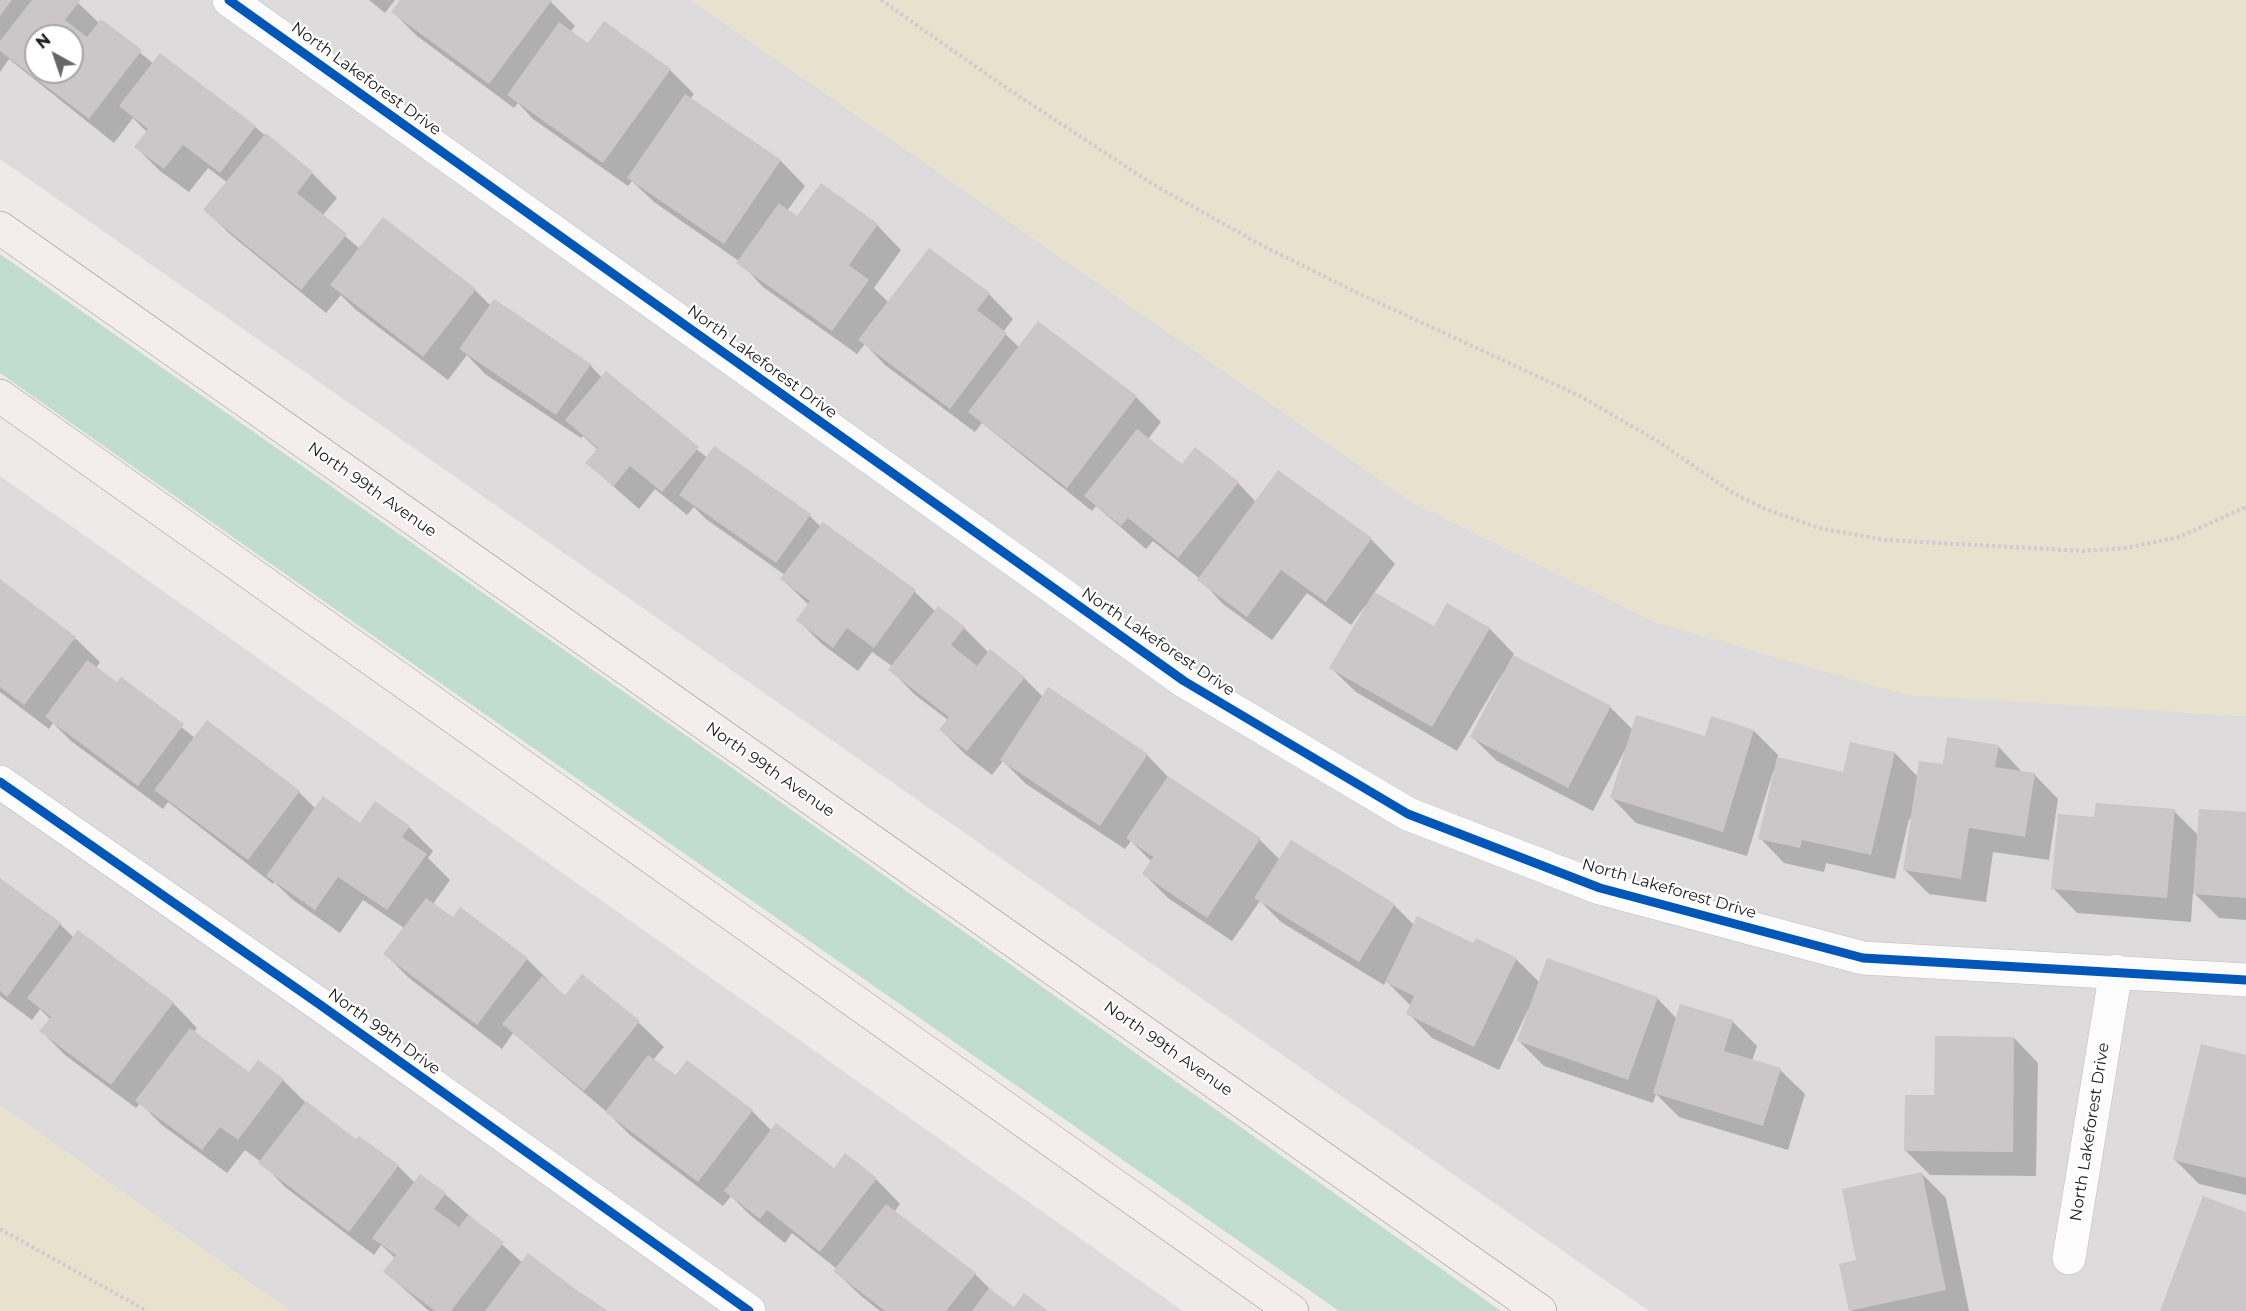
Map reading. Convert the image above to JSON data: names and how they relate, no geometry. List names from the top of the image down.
{
  "streets": {
    "main road": ["North 99th Avenue"],
    "street": ["North Lakeforest Drive", "North 99th Drive"]
  },
  "north": "top left"
}
